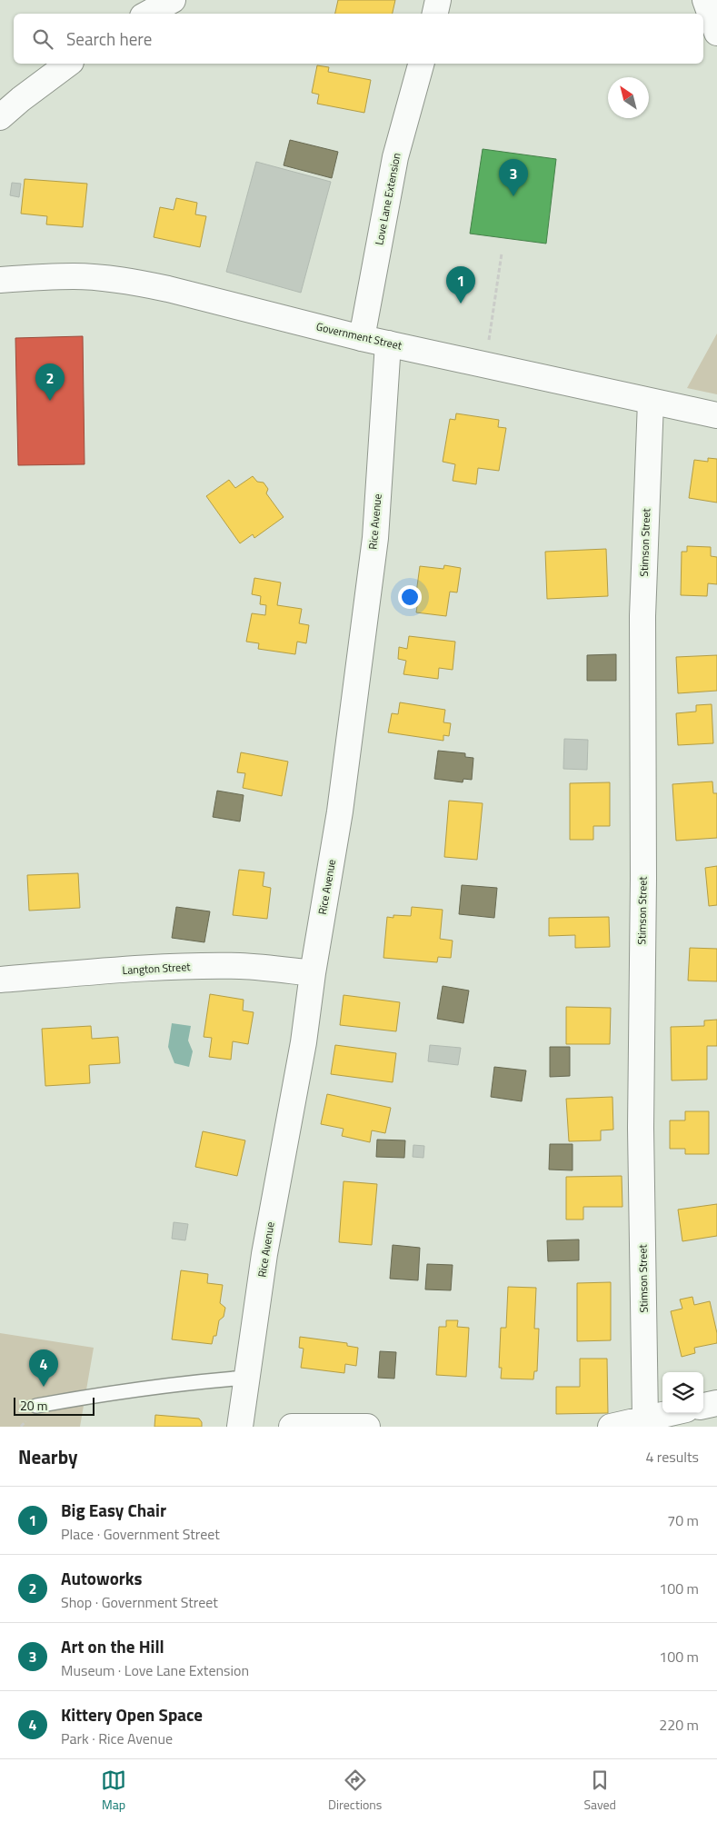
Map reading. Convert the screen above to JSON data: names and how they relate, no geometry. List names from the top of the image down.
{
  "streets": {
    "street": [
      "Love Lane Extension",
      "Government Street",
      "Rice Avenue",
      "Stimson Street",
      "Langton Street"
    ]
  },
  "crossings": [
    ["Love Lane Extension", "Government Street"],
    ["Government Street", "Rice Avenue"],
    ["Government Street", "Stimson Street"],
    ["Rice Avenue", "Langton Street"]
  ],
  "scale_bar": "20 m",
  "north": "top left",
  "page": {
    "search": "Search here",
    "pins": [
      "3",
      "1",
      "2",
      "4"
    ],
    "scale": "20 m",
    "heading": ["Nearby", "4 results"],
    "list": [
      {
        "mark": "1",
        "name": "Big Easy Chair",
        "note": "Place · Government Street",
        "value": "70 m"
      },
      {
        "mark": "2",
        "name": "Autoworks",
        "note": "Shop · Government Street",
        "value": "100 m"
      },
      {
        "mark": "3",
        "name": "Art on the Hill",
        "note": "Museum · Love Lane Extension",
        "value": "100 m"
      },
      {
        "mark": "4",
        "name": "Kittery Open Space",
        "note": "Park · Rice Avenue",
        "value": "220 m"
      }
    ],
    "nav": ["Map", "Directions", "Saved"]
  }
}
